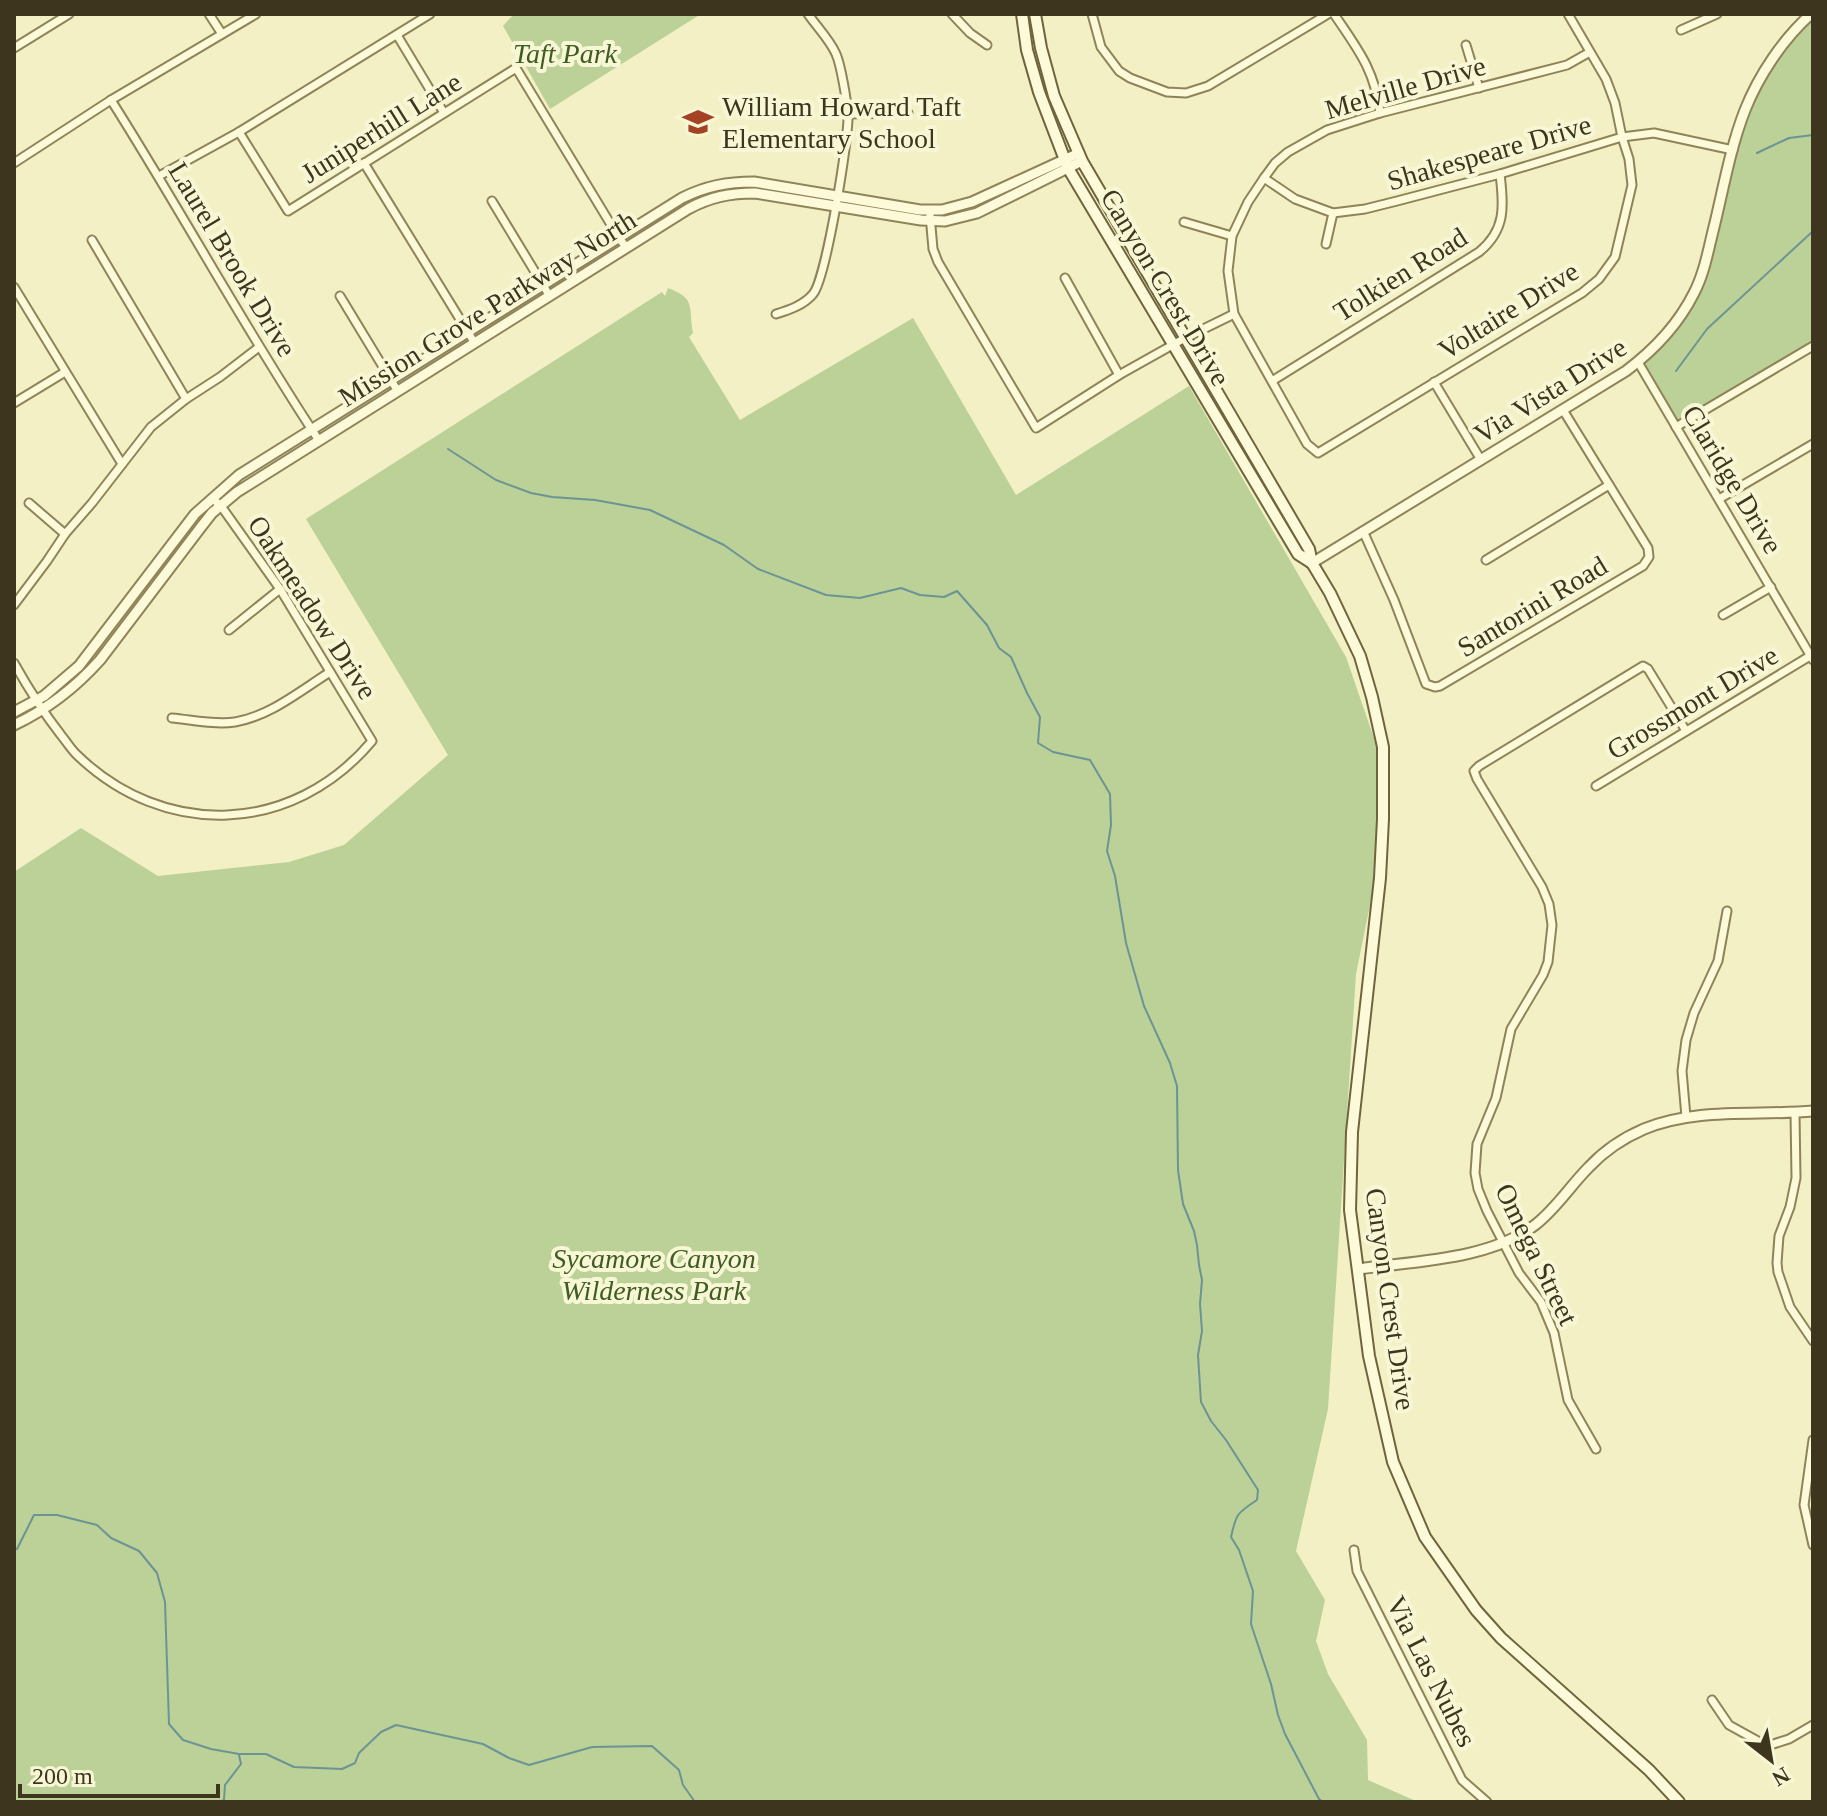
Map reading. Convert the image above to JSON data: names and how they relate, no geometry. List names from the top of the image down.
{
  "streets": {
    "main road": ["Canyon Crest Drive"],
    "street": [
      "Melville Drive",
      "Juniperhill Lane",
      "Shakespeare Drive",
      "Laurel Brook Drive",
      "Tolkien Road",
      "Mission Grove Parkway North",
      "Voltaire Drive",
      "Via Vista Drive",
      "Claridge Drive",
      "Santorini Road",
      "Oakmeadow Drive",
      "Grossmont Drive",
      "Omega Street",
      "Via Las Nubes"
    ]
  },
  "crossings": [
    ["Melville Drive", "Shakespeare Drive"],
    ["Melville Drive", "Tolkien Road"],
    ["Melville Drive", "Voltaire Drive"],
    ["Juniperhill Lane", "Mission Grove Parkway North"],
    ["Shakespeare Drive", "Tolkien Road"],
    ["Shakespeare Drive", "Voltaire Drive"],
    ["Shakespeare Drive", "Via Vista Drive"],
    ["Laurel Brook Drive", "Mission Grove Parkway North"],
    ["Canyon Crest Drive", "Mission Grove Parkway North"],
    ["Canyon Crest Drive", "Via Vista Drive"],
    ["Mission Grove Parkway North", "Oakmeadow Drive"],
    ["Via Vista Drive", "Claridge Drive"],
    ["Via Vista Drive", "Santorini Road"],
    ["Claridge Drive", "Grossmont Drive"],
    ["Grossmont Drive", "Omega Street"]
  ],
  "parks": ["Taft Park", "Sycamore Canyon Wilderness Park"],
  "places": {
    "school or university": ["William Howard Taft Elementary School"]
  },
  "scale_bar": "200 m",
  "north": "bottom right"
}
